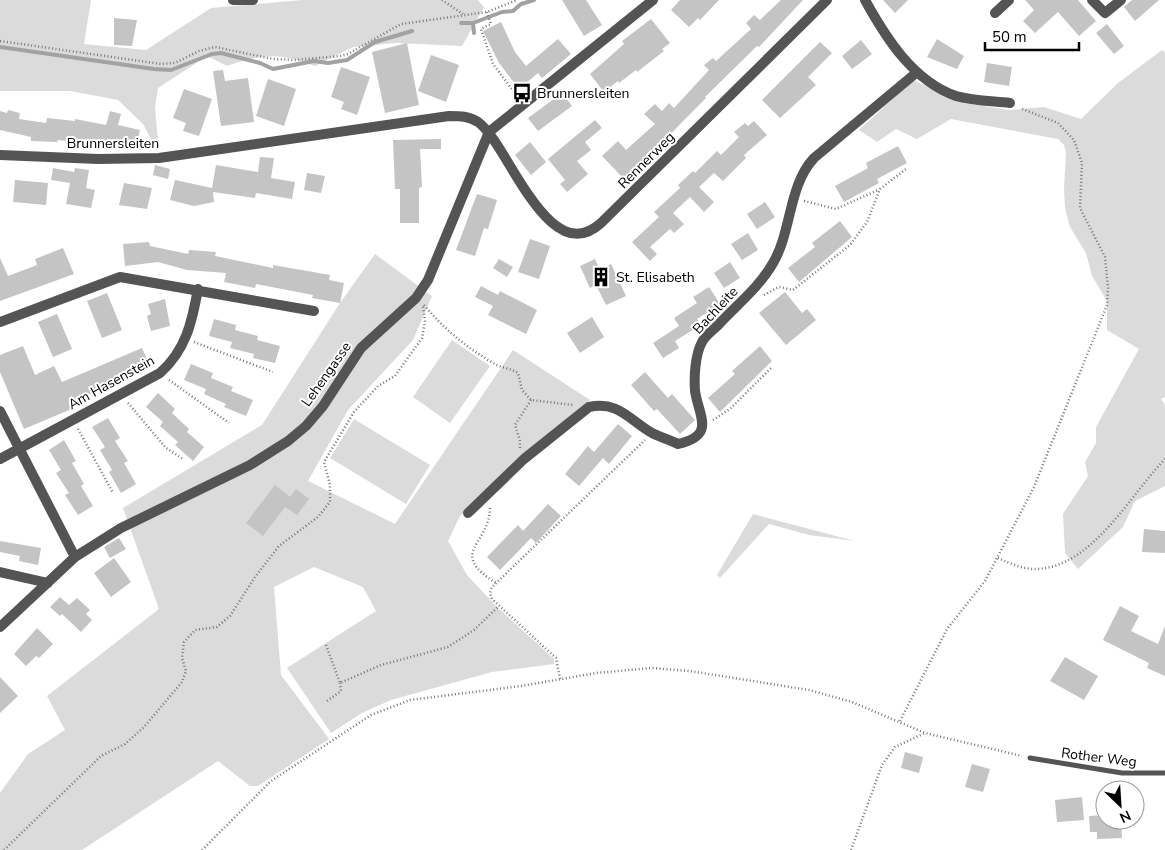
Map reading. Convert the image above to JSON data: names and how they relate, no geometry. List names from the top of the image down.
{
  "streets": {
    "street": [
      "Brunnersleiten",
      "Rennerweg",
      "Bachleite",
      "Lehengasse",
      "Am Hasenstein"
    ],
    "lane": ["Rother Weg"]
  },
  "crossings": [
    ["Brunnersleiten", "Rennerweg"],
    ["Brunnersleiten", "Lehengasse"],
    ["Rennerweg", "Lehengasse"]
  ],
  "places": {
    "bus stop": ["Brunnersleiten"],
    "building": ["St. Elisabeth"]
  },
  "scale_bar": "50 m",
  "north": "bottom right"
}
